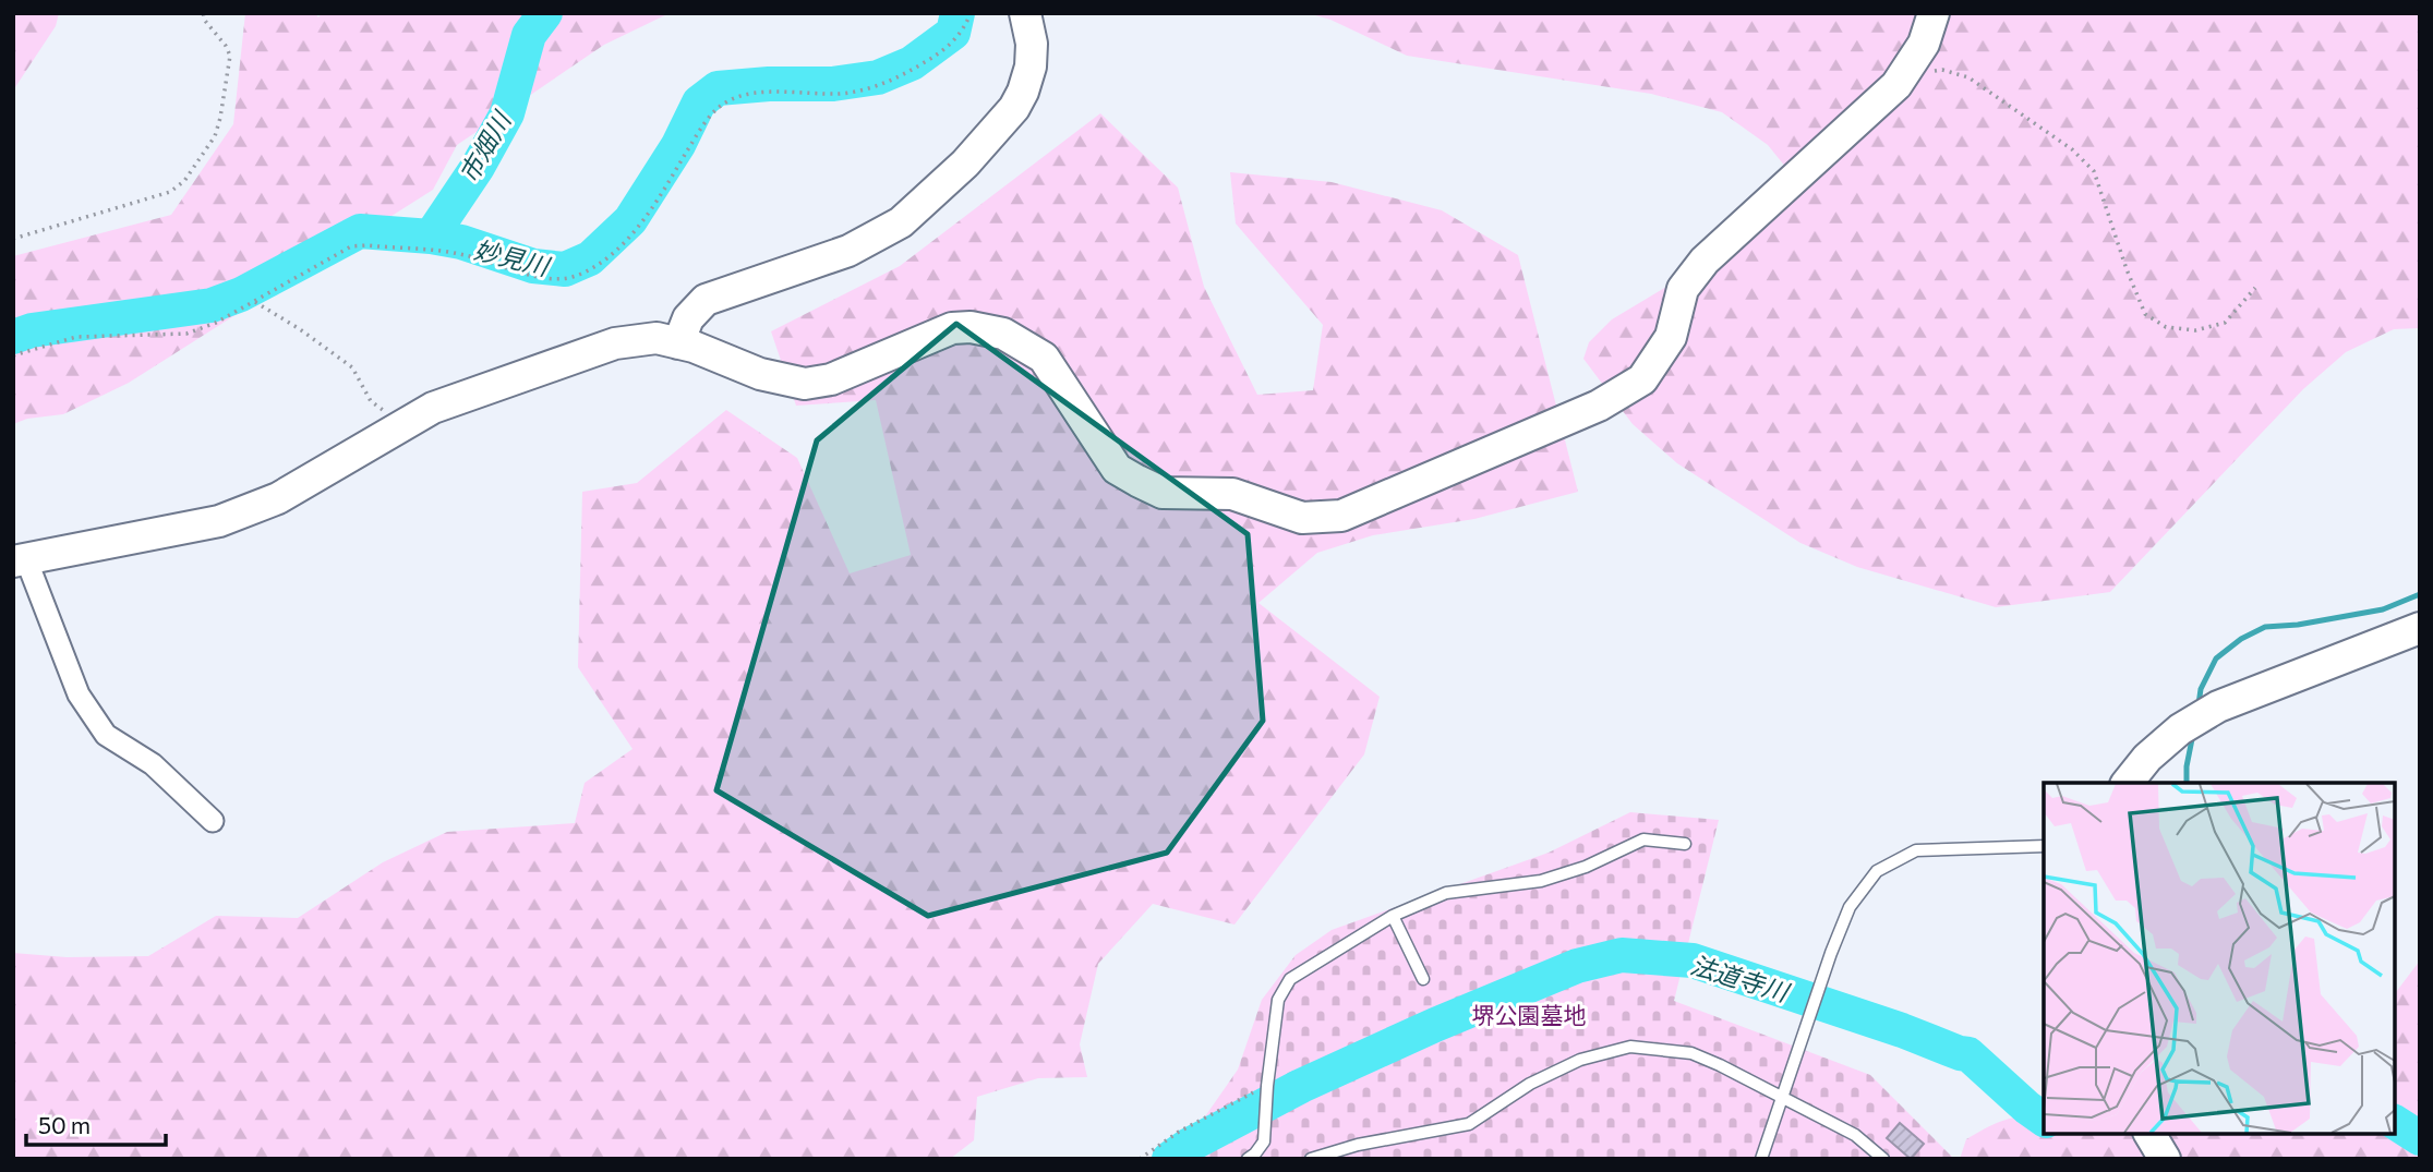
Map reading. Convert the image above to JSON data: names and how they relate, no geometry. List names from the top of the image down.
{
  "water": ["市畑川", "妙見川", "法道寺川"],
  "parks": ["堺公園墓地"],
  "scale_bar": "50 m"
}
